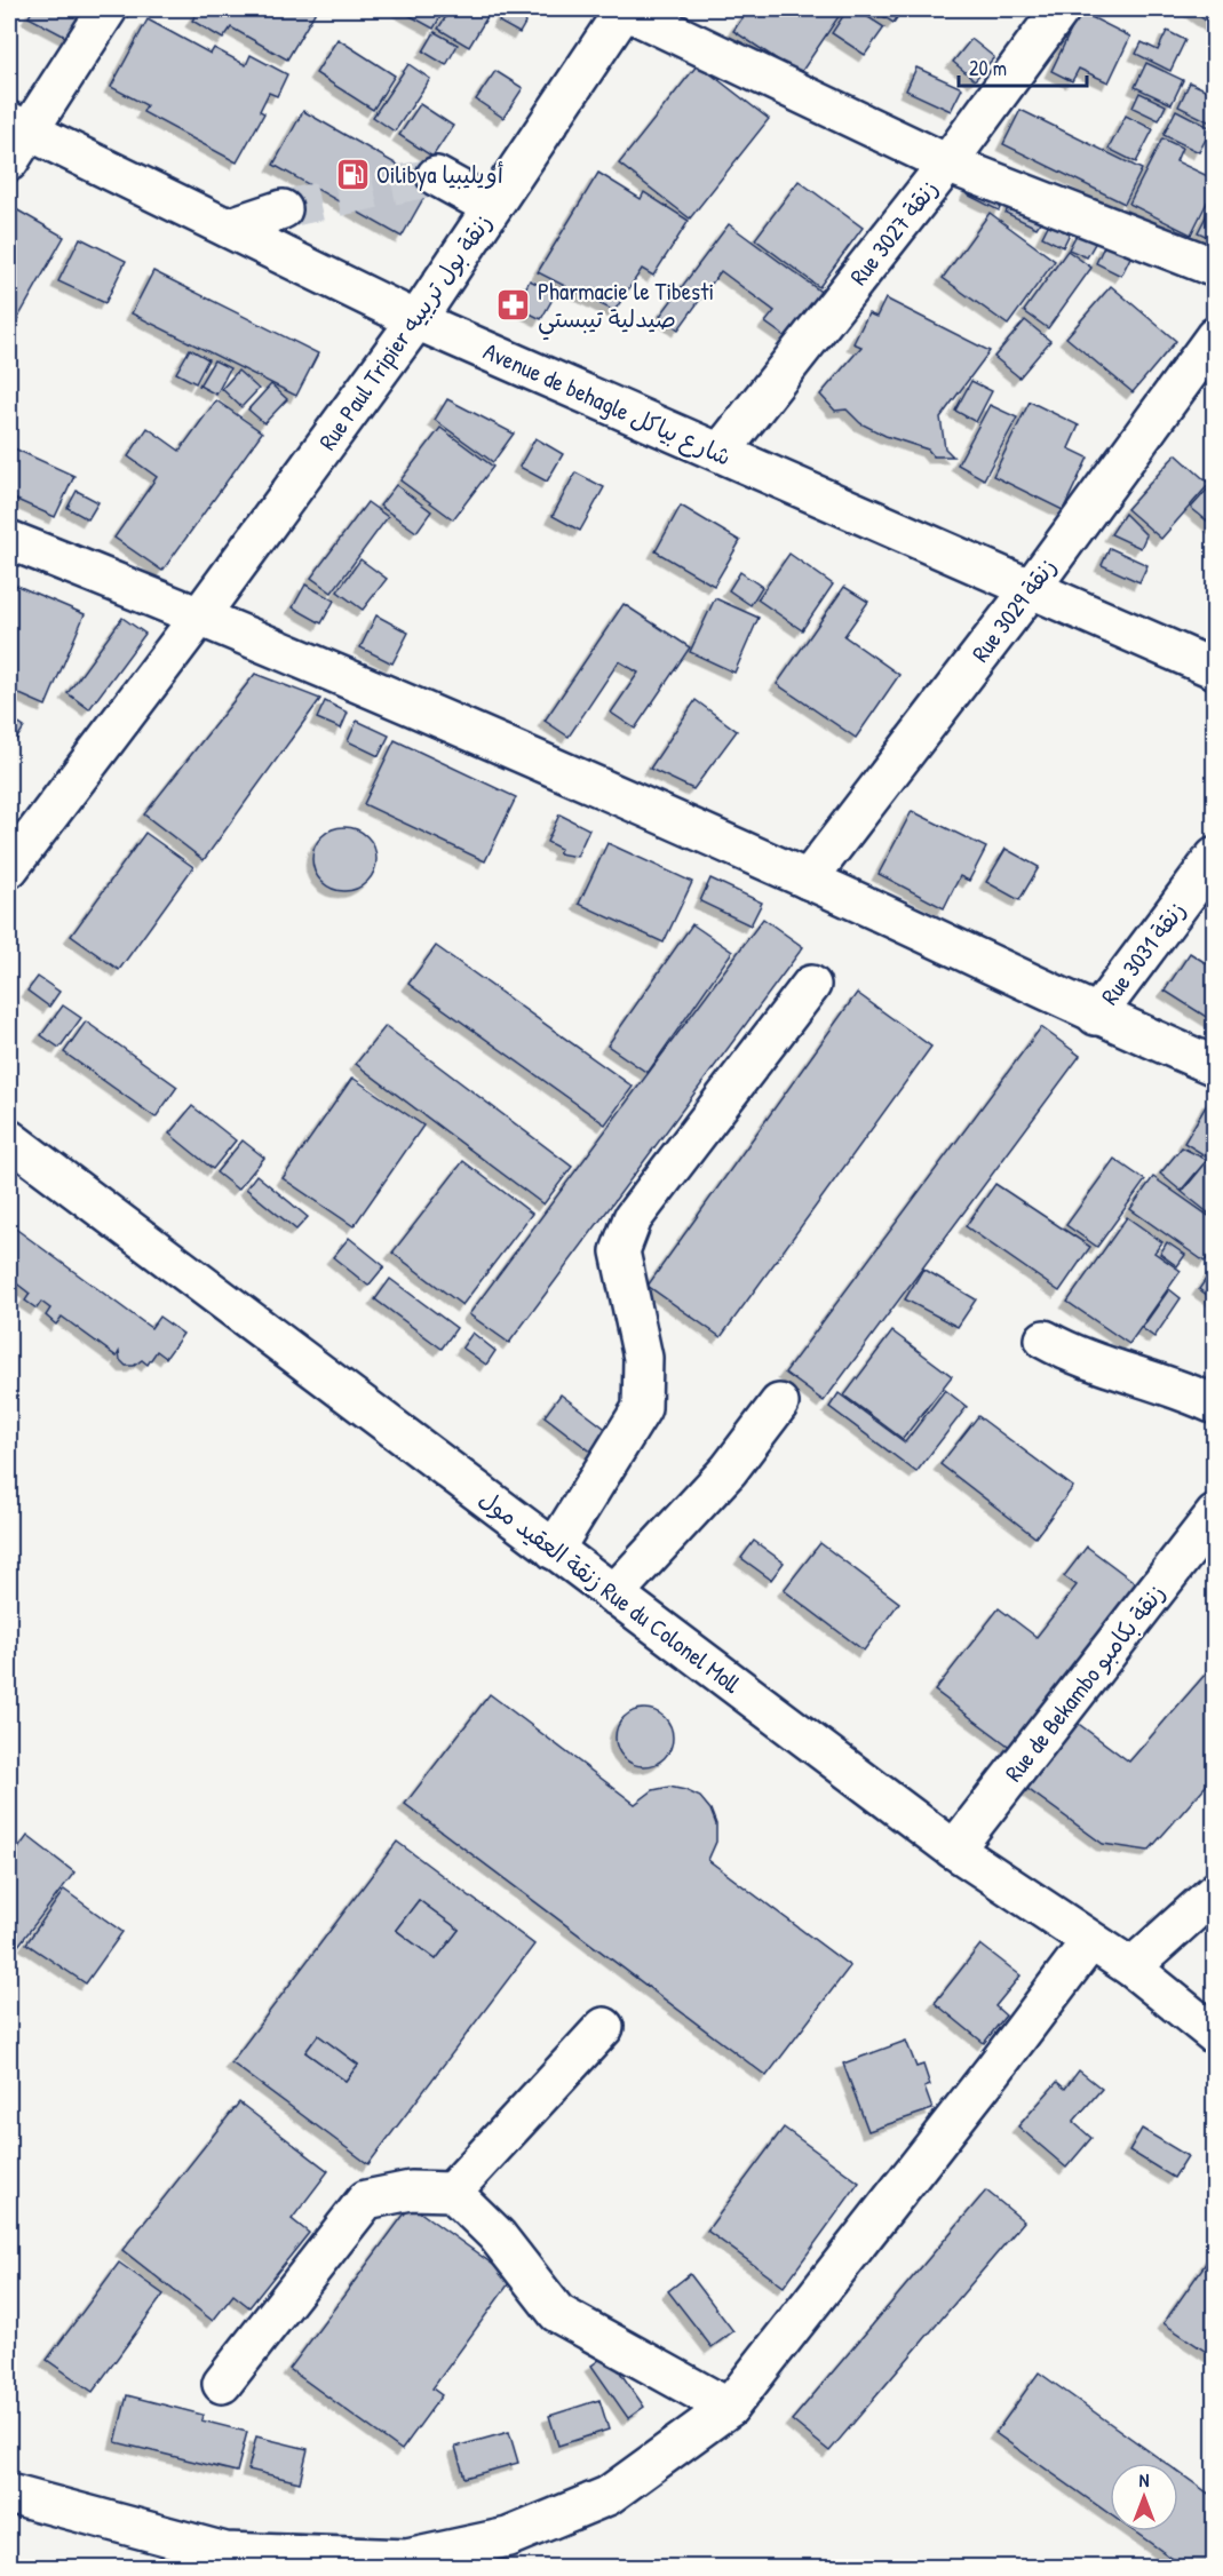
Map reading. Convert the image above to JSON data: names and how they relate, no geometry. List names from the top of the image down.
{
  "streets": {
    "street": [
      "Rue 3027 زنقة",
      "Rue Paul Tripier زنقة بول تريبيه",
      "Avenue de behagle شارع بياكل",
      "Rue 3029 زنقة",
      "Rue 3031 زنقة",
      "زنقة العقيد مول Rue du Colonel Moll",
      "Rue de Bekambo زنقة بكامبو"
    ]
  },
  "crossings": [
    ["Rue 3027 زنقة", "Avenue de behagle شارع بياكل"],
    ["Rue Paul Tripier زنقة بول تريبيه", "Avenue de behagle شارع بياكل"],
    ["Avenue de behagle شارع بياكل", "Rue 3029 زنقة"],
    ["زنقة العقيد مول Rue du Colonel Moll", "Rue de Bekambo زنقة بكامبو"]
  ],
  "places": {
    "fuel station": ["Oilibya أويليبيا"],
    "pharmacy": ["Pharmacie le Tibesti صيدلية تيبستي"]
  },
  "scale_bar": "20 m",
  "north": "top"
}
